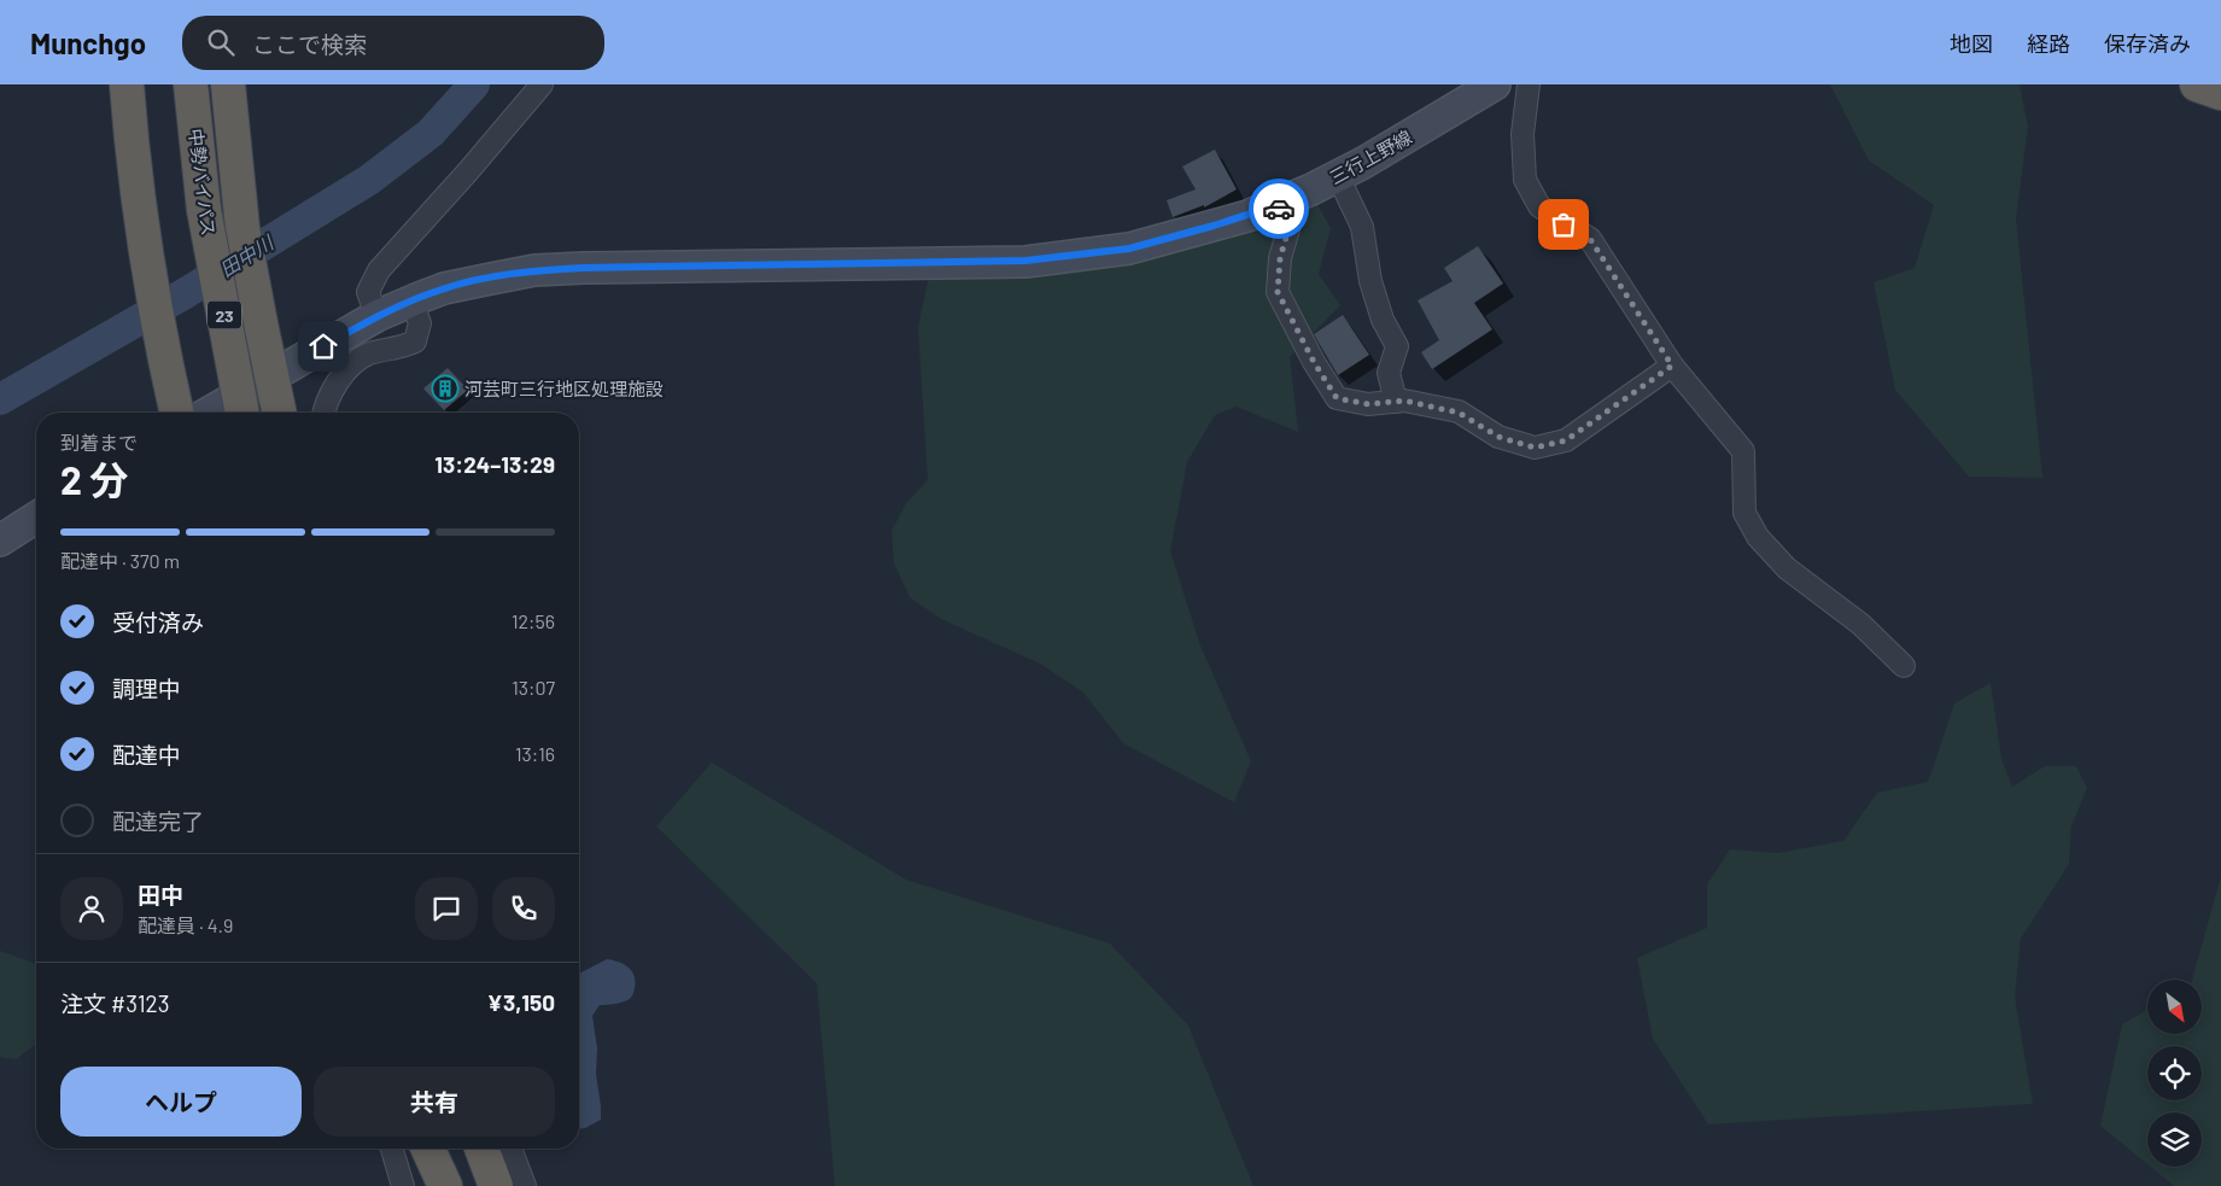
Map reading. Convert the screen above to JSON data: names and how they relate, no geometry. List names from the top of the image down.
{
  "streets": {
    "highway": ["中勢バイパス", "23"],
    "main road": ["三行上野線"]
  },
  "water": ["田中川"],
  "places": {
    "building": ["河芸町三行地区処理施設"]
  },
  "north": "bottom right",
  "page": {
    "header": "Munchgo",
    "search": "ここで検索",
    "nav": ["地図", "経路", "保存済み"],
    "heading": ["2 分", "到着まで", "13:24–13:29"],
    "panel": [
      "田中",
      "配達員 · 4.9",
      "注文 #3123",
      "¥3,150"
    ],
    "bar": "配達中 · 370 m",
    "list": [
      ["受付済み", "12:56"],
      ["調理中", "13:07"],
      ["配達中", "13:16"],
      "配達完了"
    ],
    "buttons": ["ヘルプ", "共有"]
  }
}
